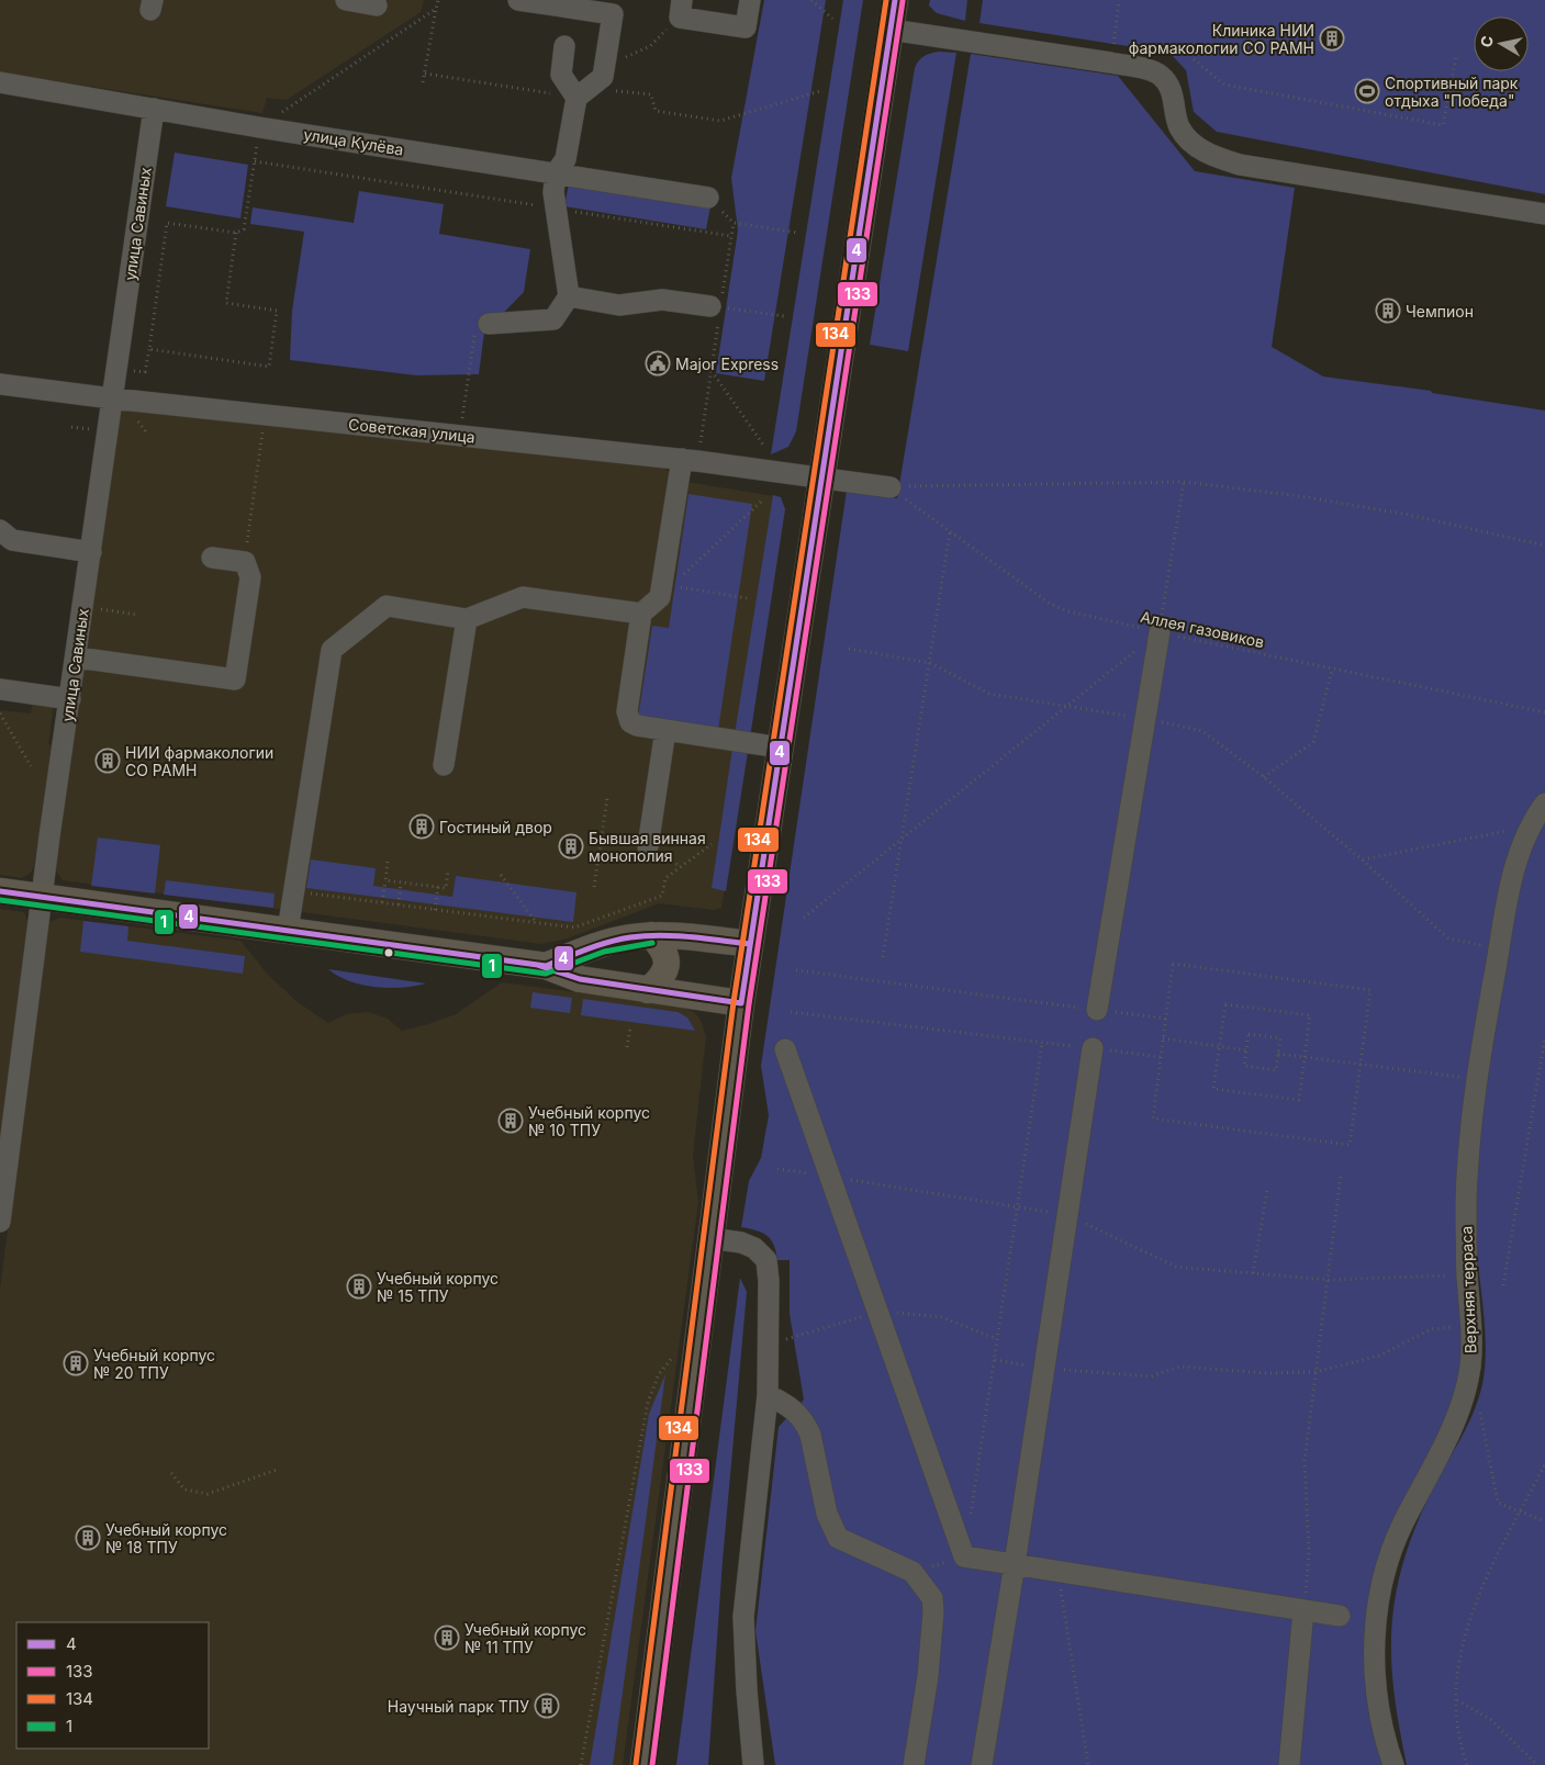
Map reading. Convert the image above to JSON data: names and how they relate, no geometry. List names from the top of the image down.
{
  "streets": {
    "street": [
      "улица Кулёва",
      "улица Савиных",
      "Советская улица",
      "Верхняя терраса"
    ],
    "path": ["Аллея газовиков"]
  },
  "crossings": [
    ["улица Кулёва", "улица Савиных"],
    ["улица Савиных", "Советская улица"],
    ["Советская улица", "Аллея газовиков"]
  ],
  "places": {
    "building": [
      "Клиника НИИ фармакологии СО РАМН",
      "Чемпион",
      "НИИ фармакологии СО РАМН",
      "Гостиный двор",
      "Бывшая винная монополия",
      "Учебный корпус № 10 ТПУ",
      "Учебный корпус № 15 ТПУ",
      "Учебный корпус № 20 ТПУ",
      "Учебный корпус № 18 ТПУ",
      "Учебный корпус № 11 ТПУ",
      "Научный парк ТПУ"
    ],
    "sports": ["Спортивный парк отдыха \"Победа\""],
    "public building": ["Major Express"]
  },
  "lines": [
    "transit line 4",
    "transit line 134",
    "transit line 133",
    "transit line 1"
  ],
  "legend": [
    "4",
    "133",
    "134",
    "1"
  ],
  "north": "left"
}
